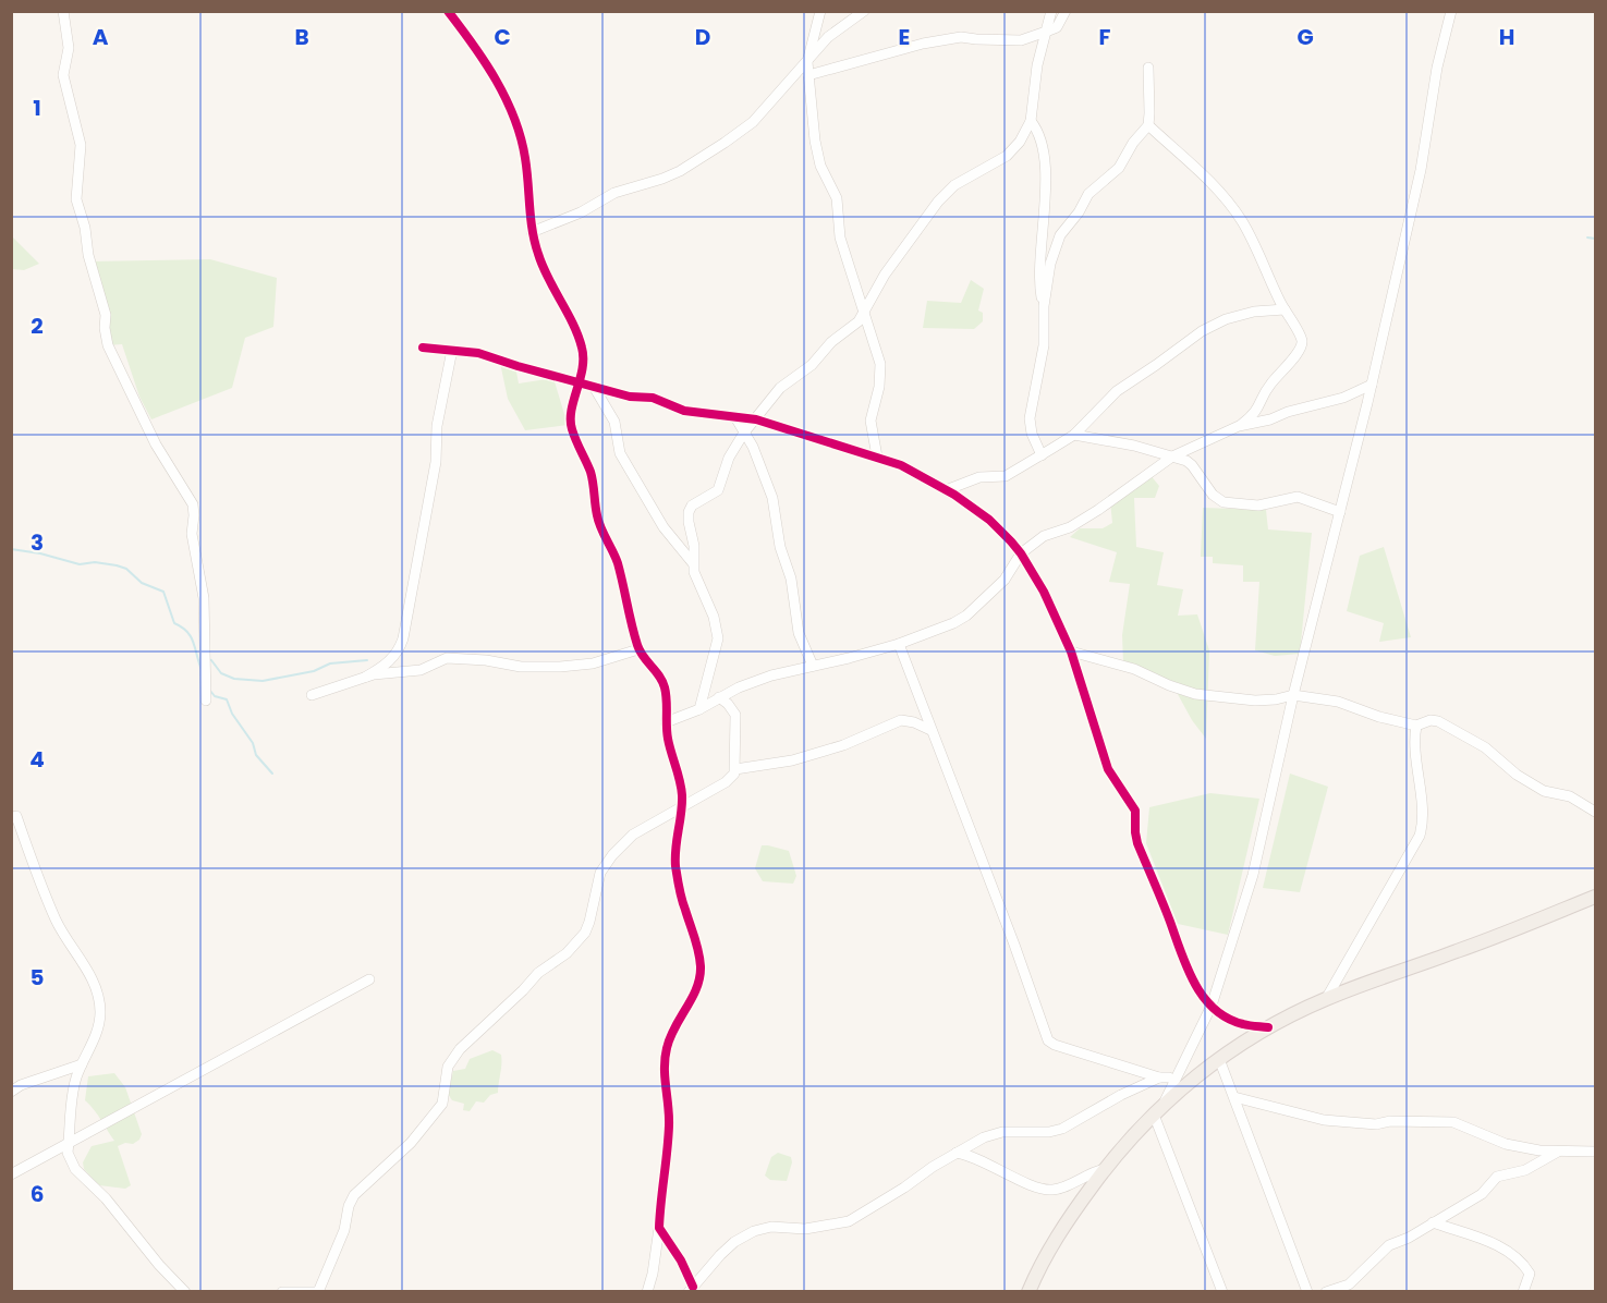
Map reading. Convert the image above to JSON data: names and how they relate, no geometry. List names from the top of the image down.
{
  "grid": {
    "columns": [
      "A",
      "B",
      "C",
      "D",
      "E",
      "F",
      "G",
      "H"
    ],
    "rows": [
      "1",
      "2",
      "3",
      "4",
      "5",
      "6"
    ]
  }
}
